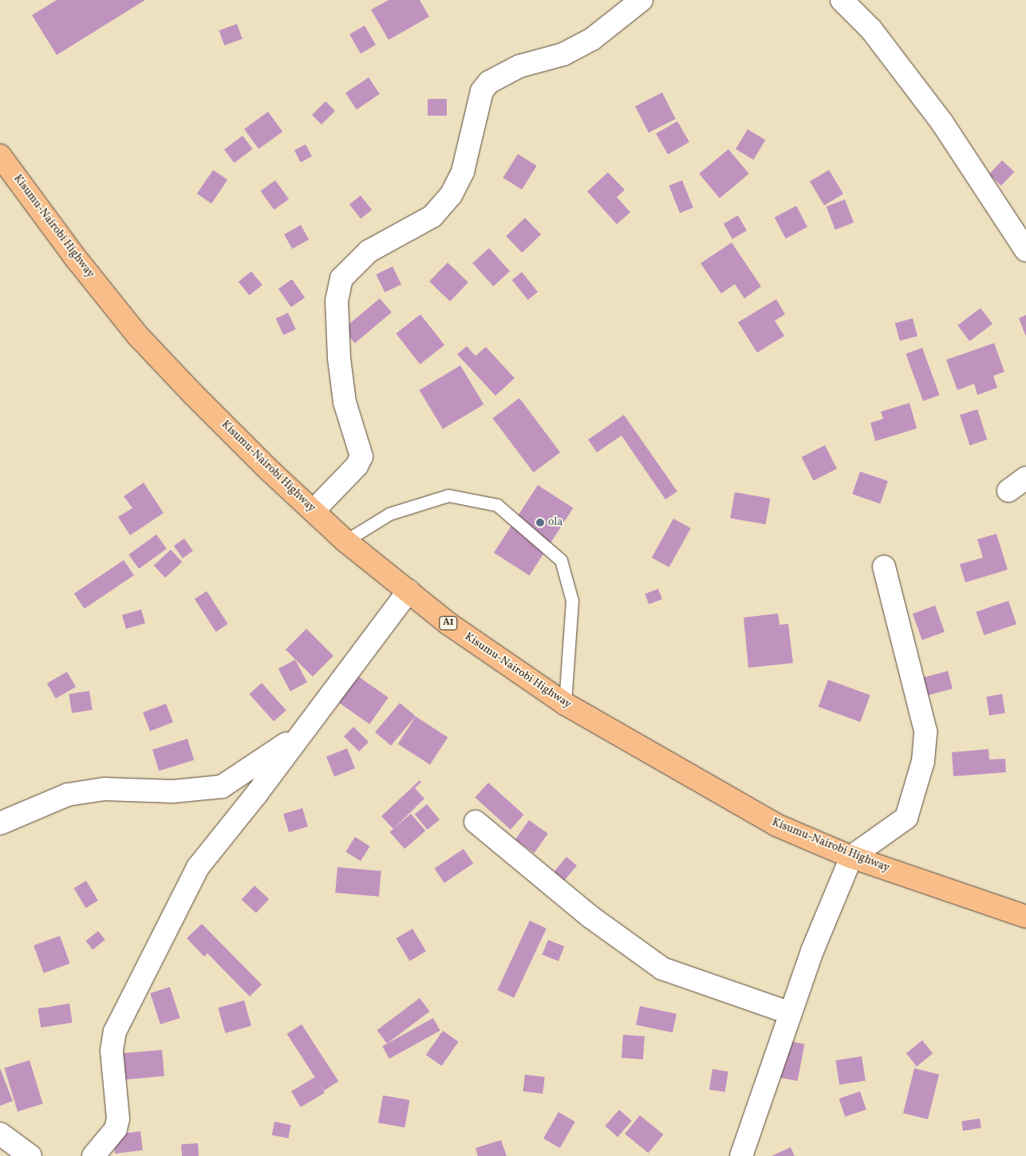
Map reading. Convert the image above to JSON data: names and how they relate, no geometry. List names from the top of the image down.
{
  "streets": {
    "highway": ["Kisumu-Nairobi Highway", "A1"]
  },
  "places": ["ola"]
}
